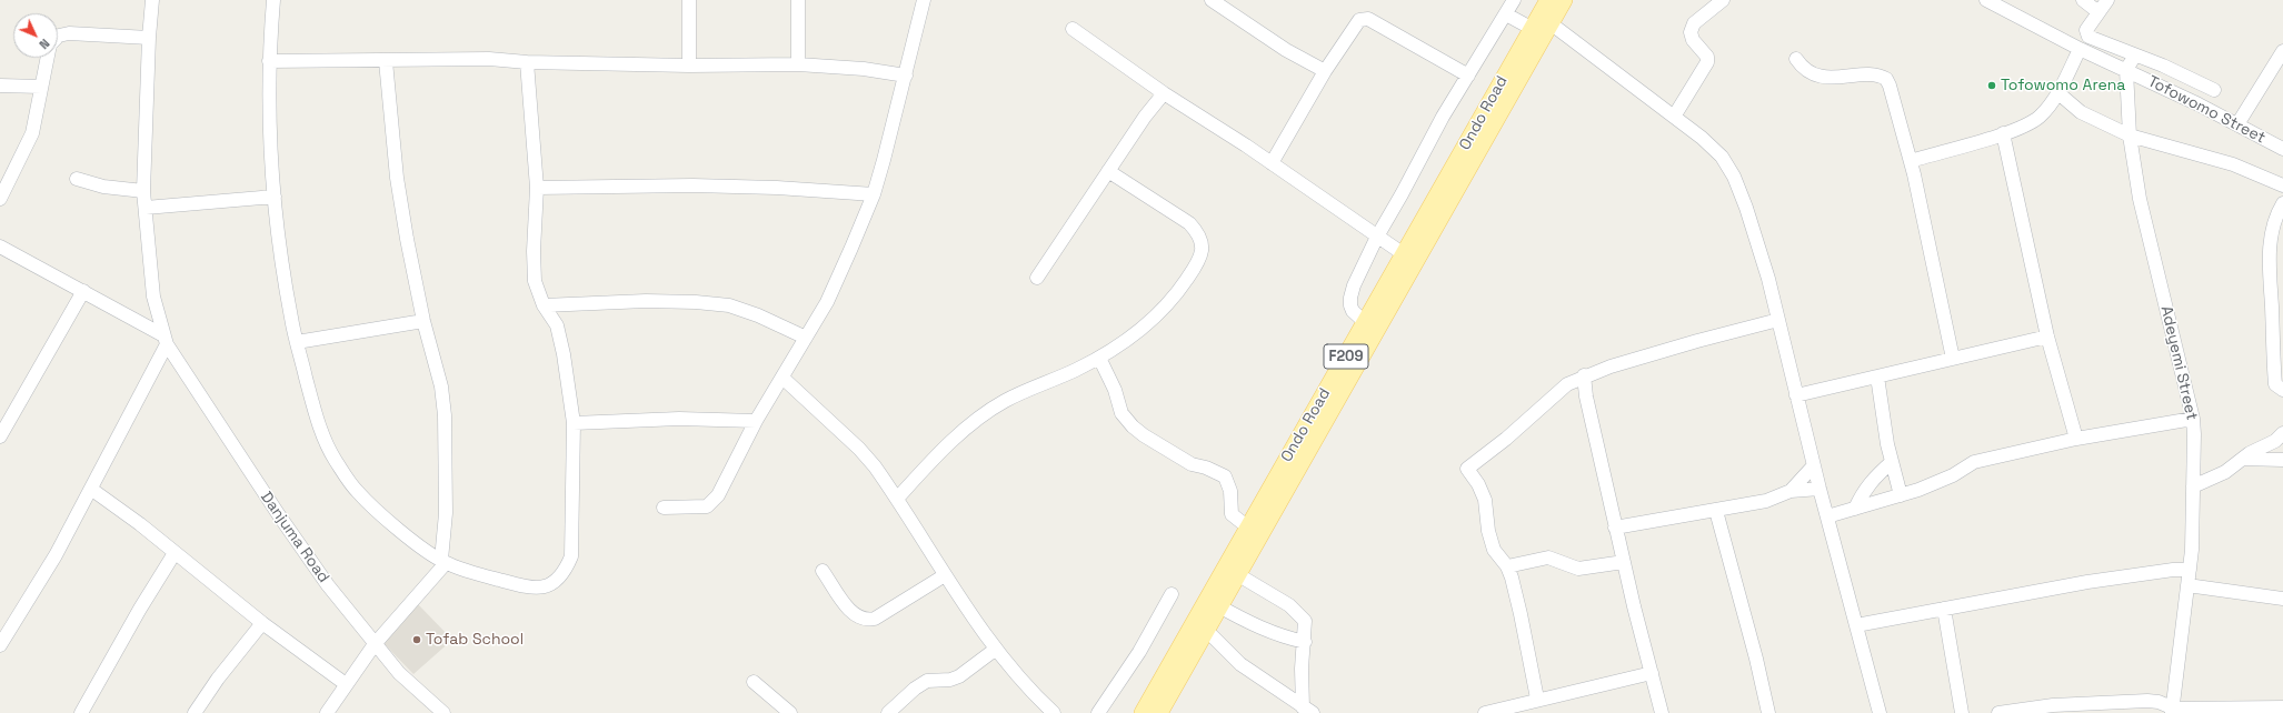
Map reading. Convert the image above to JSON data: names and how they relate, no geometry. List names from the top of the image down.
{
  "streets": {
    "main road": ["Ondo Road", "F209"],
    "street": ["Tofowomo Street", "Adeyemi Street", "Danjuma Road"]
  },
  "crossings": [
    ["Tofowomo Street", "Adeyemi Street"]
  ],
  "places": ["Tofowomo Arena", "Tofab School"],
  "north": "bottom right"
}
